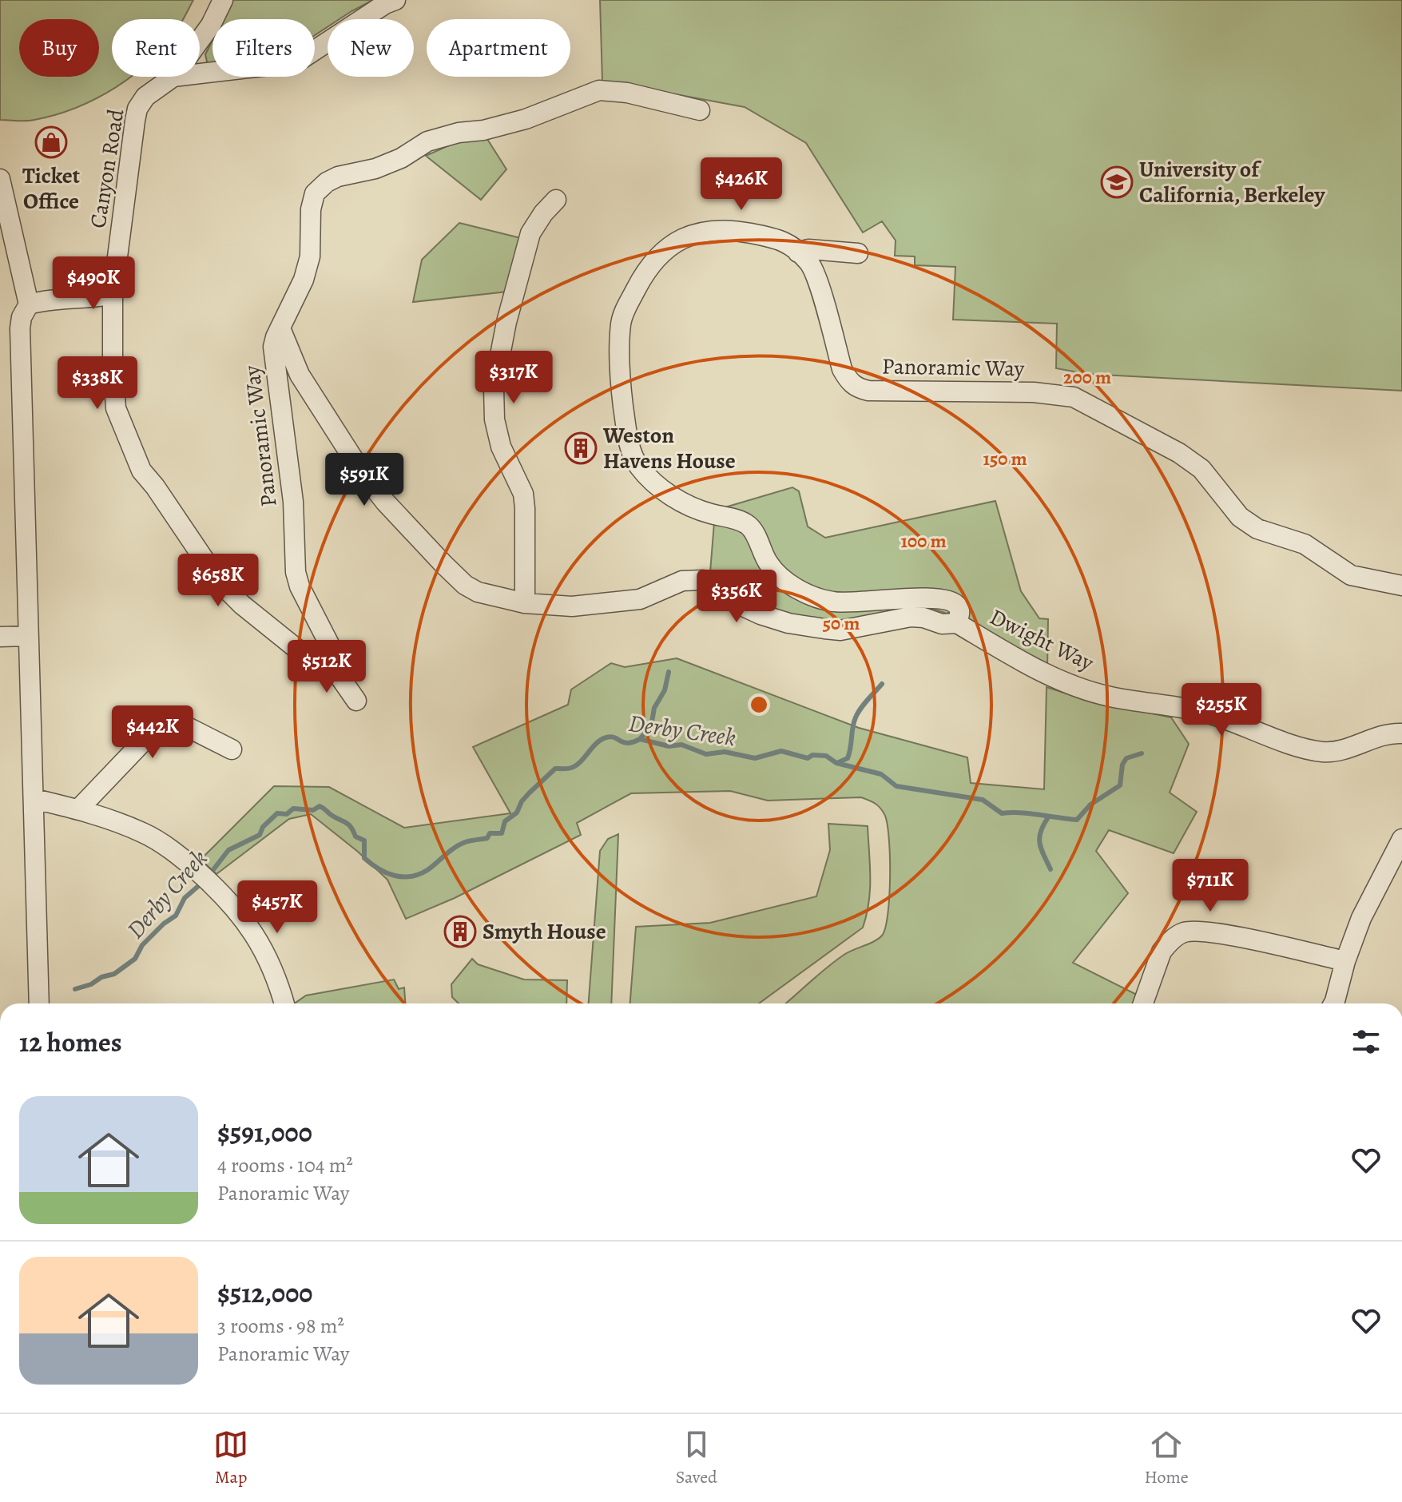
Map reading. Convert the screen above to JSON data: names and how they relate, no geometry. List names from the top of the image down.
{
  "streets": {
    "street": ["Canyon Road", "Panoramic Way", "Dwight Way"]
  },
  "crossings": [
    ["Panoramic Way", "Dwight Way"]
  ],
  "water": ["Derby Creek"],
  "places": {
    "shop": ["Ticket Office"],
    "school or university": ["University of California, Berkeley"],
    "building": ["Weston Havens House", "Smyth House"]
  },
  "page": {
    "chip": [
      "Buy",
      "Rent",
      "Filters",
      "New",
      "Apartment"
    ],
    "price": [
      "$426K",
      "$490K",
      "$317K",
      "$338K",
      "$591K",
      "$658K",
      "$356K",
      "$512K",
      "$255K",
      "$442K",
      "$711K",
      "$457K"
    ],
    "heading": "12 homes",
    "list": [
      {
        "name": "$591,000",
        "note": "4 rooms · 104 m² · Panoramic Way"
      },
      {
        "name": "$512,000",
        "note": "3 rooms · 98 m² · Panoramic Way"
      }
    ],
    "tabs": ["Map", "Saved", "Home"]
  },
  "rings": [
    "200 m",
    "150 m",
    "100 m",
    "50 m"
  ]
}
